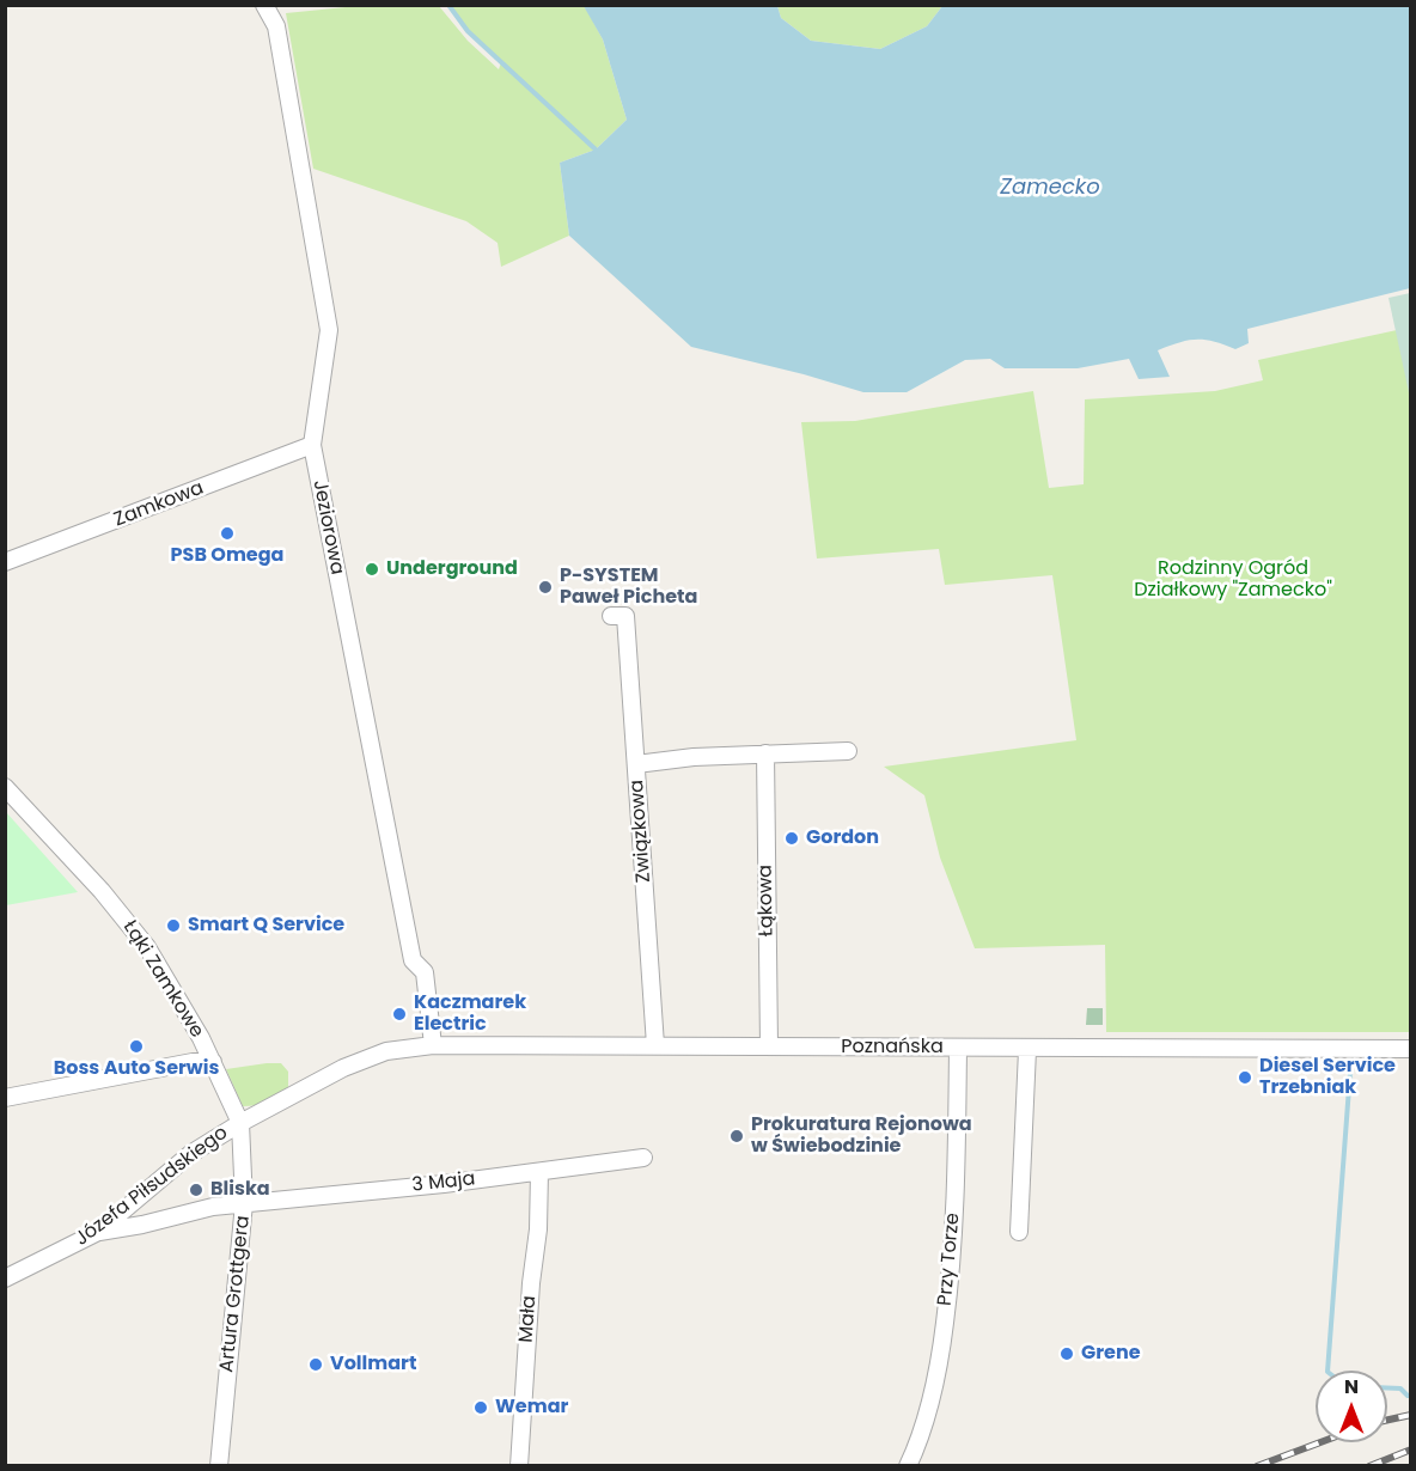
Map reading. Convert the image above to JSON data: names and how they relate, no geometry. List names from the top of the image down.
{
  "streets": {
    "street": [
      "Zamkowa",
      "Jeziorowa",
      "Związkowa",
      "Łąkowa",
      "Łąki Zamkowe",
      "Poznańska",
      "3 Maja",
      "Józefa Piłsudskiego",
      "Przy Torze",
      "Artura Grottgera",
      "Mała"
    ]
  },
  "crossings": [
    ["Zamkowa", "Jeziorowa"],
    ["Jeziorowa", "Poznańska"],
    ["Związkowa", "Poznańska"],
    ["Łąkowa", "Poznańska"],
    ["Łąki Zamkowe", "Józefa Piłsudskiego"],
    ["Łąki Zamkowe", "Artura Grottgera"],
    ["Poznańska", "Józefa Piłsudskiego"],
    ["Poznańska", "Przy Torze"],
    ["3 Maja", "Józefa Piłsudskiego"],
    ["3 Maja", "Artura Grottgera"],
    ["3 Maja", "Mała"],
    ["Józefa Piłsudskiego", "Artura Grottgera"]
  ],
  "water": ["Zamecko"],
  "parks": ["Rodzinny Ogród Działkowy \"Zamecko\""],
  "places": [
    "PSB Omega",
    "Underground",
    "P-SYSTEM Paweł Picheta",
    "Gordon",
    "Smart Q Service",
    "Kaczmarek Electric",
    "Boss Auto Serwis",
    "Diesel Service Trzebniak",
    "Prokuratura Rejonowa w Świebodzinie",
    "Bliska",
    "Grene",
    "Vollmart",
    "Wemar"
  ],
  "north": "top"
}
